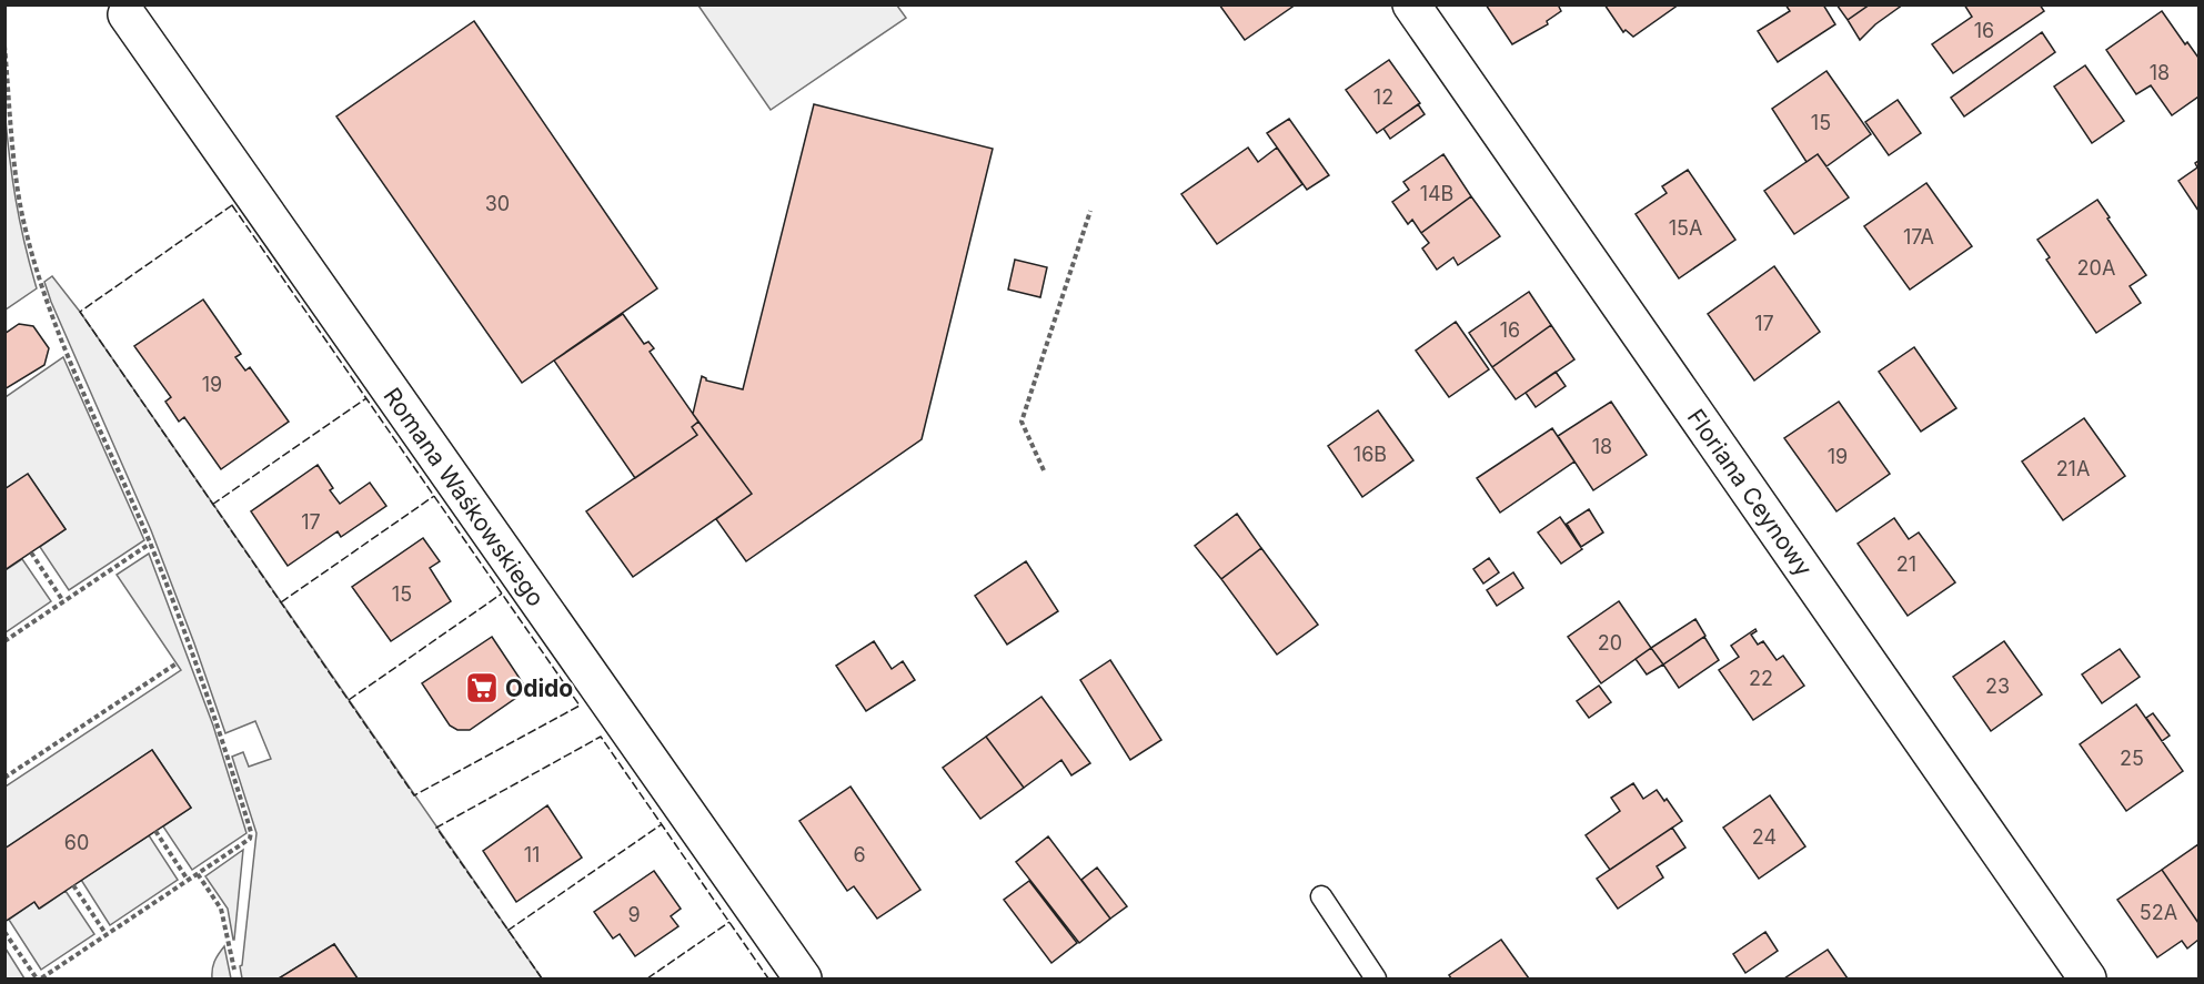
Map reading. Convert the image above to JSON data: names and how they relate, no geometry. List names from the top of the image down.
{
  "streets": {
    "street": ["Floriana Ceynowy", "Romana Waśkowskiego"]
  },
  "places": {
    "supermarket": ["Odido"]
  },
  "house_numbers": [
    "16",
    "18",
    "12",
    "15",
    "14B",
    "30",
    "15A",
    "17A",
    "20A",
    "17",
    "16",
    "19",
    "18",
    "16B",
    "19",
    "21A",
    "17",
    "21",
    "15",
    "20",
    "22",
    "23",
    "25",
    "24",
    "60",
    "11",
    "6",
    "52A",
    "9"
  ]
}
